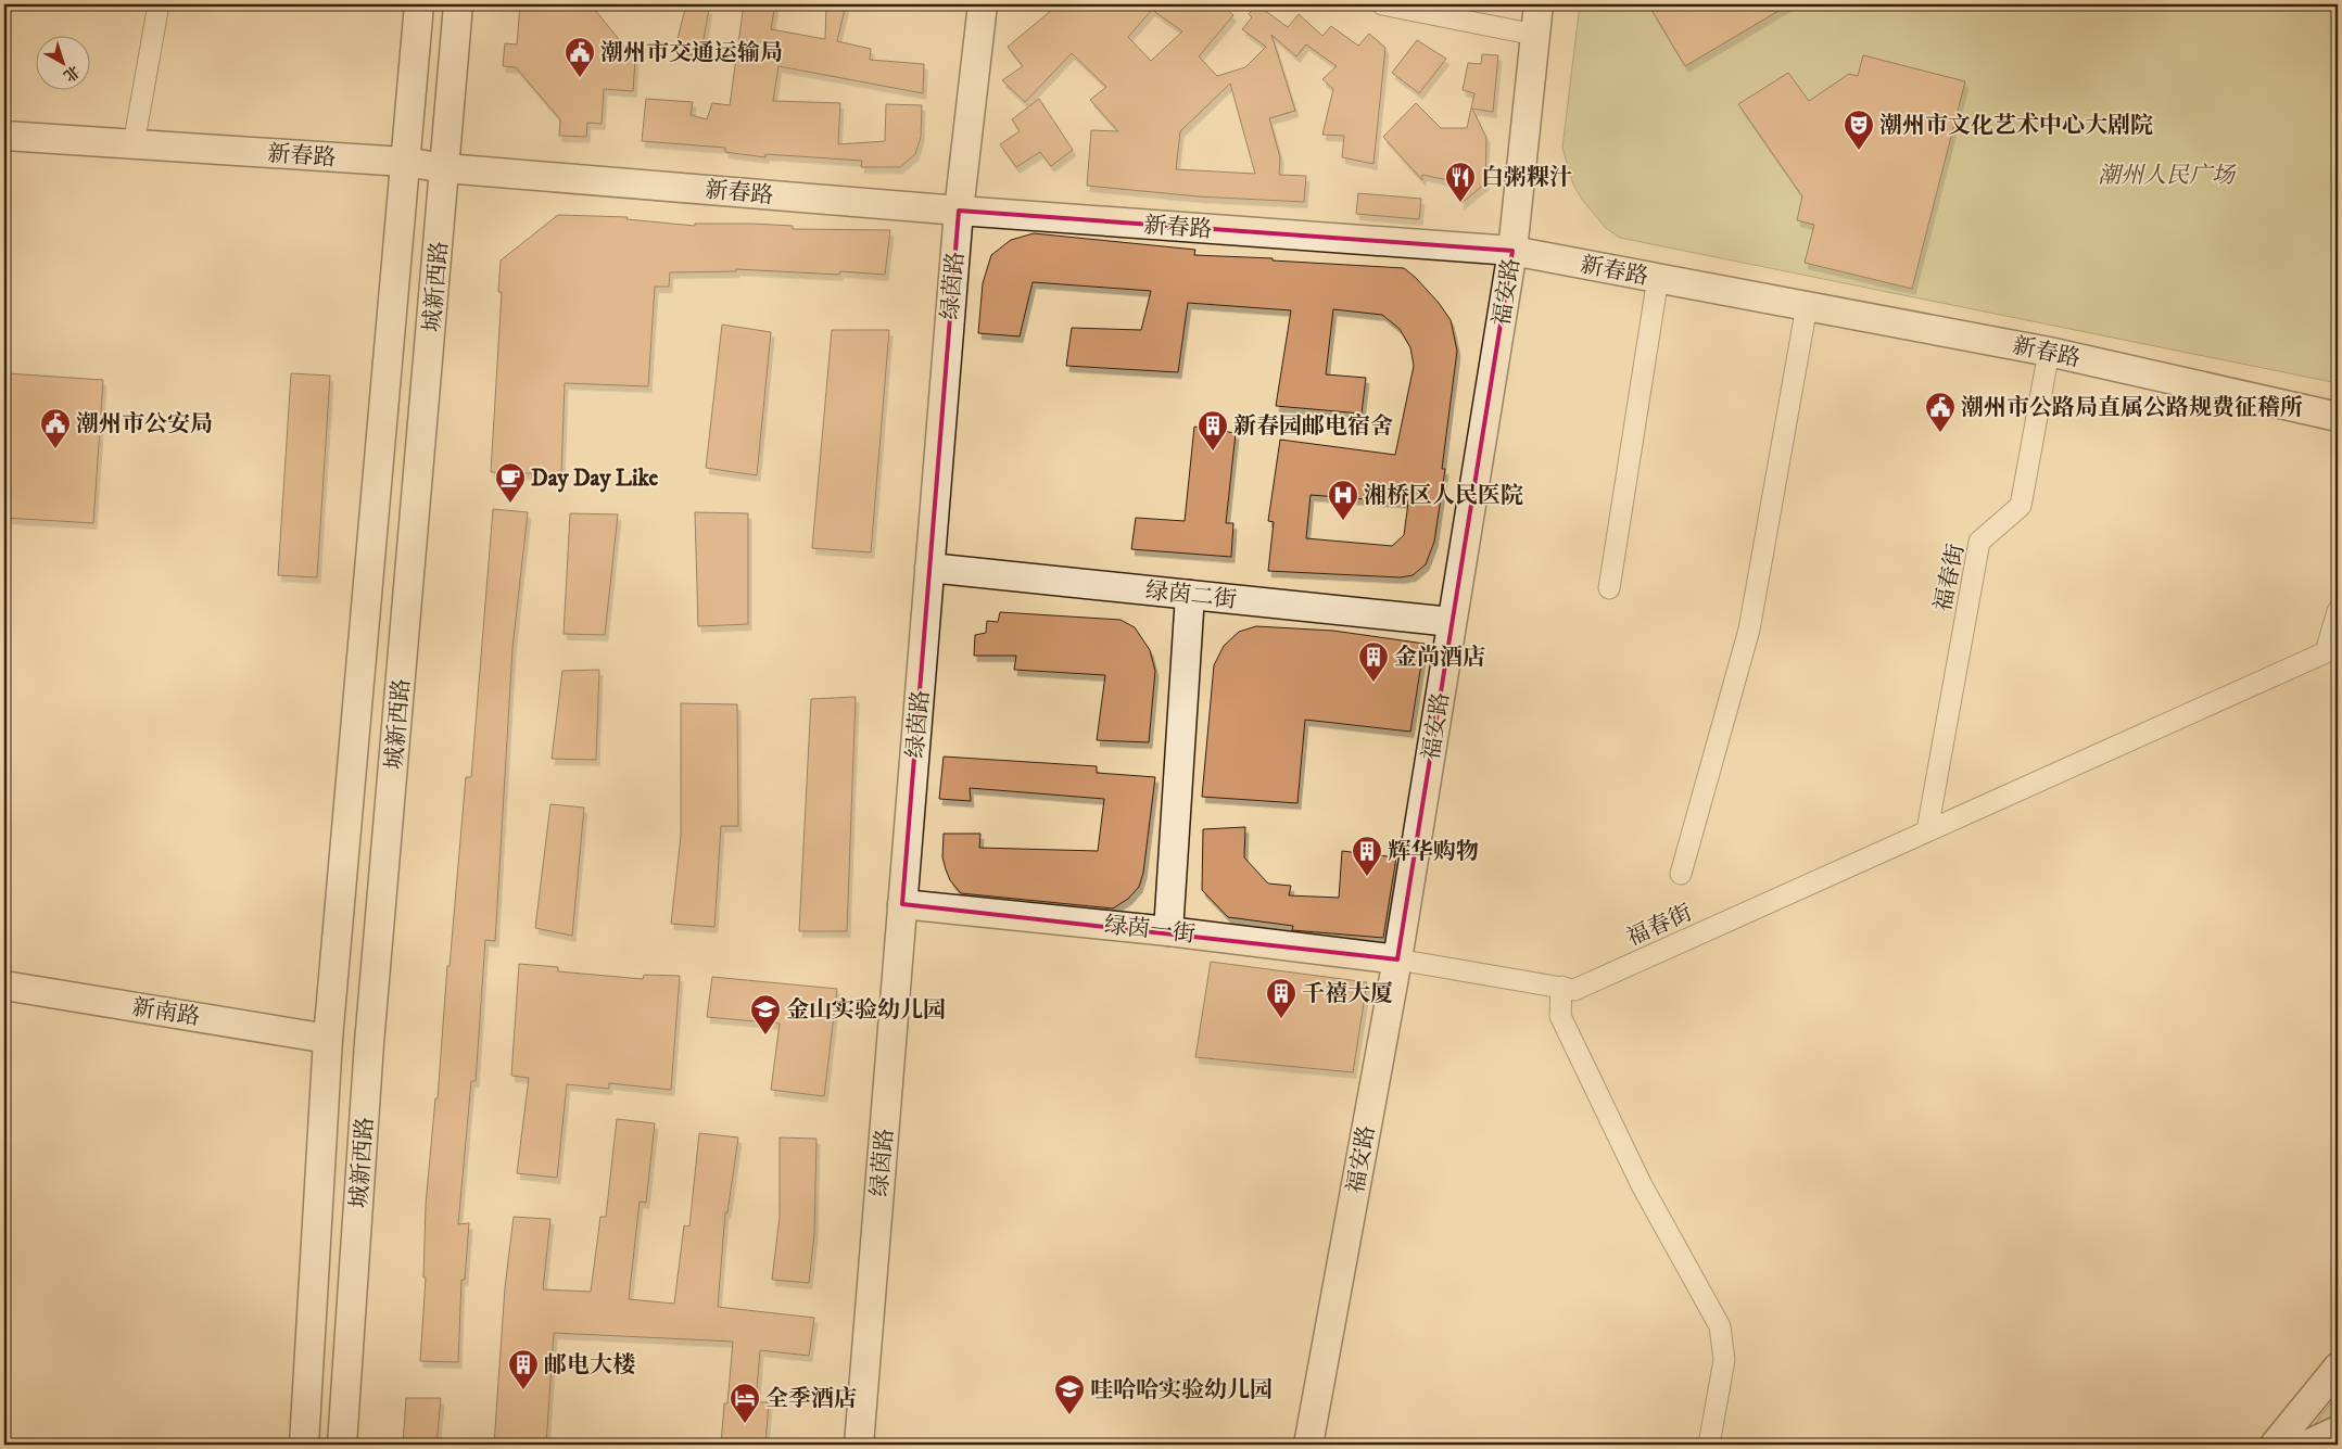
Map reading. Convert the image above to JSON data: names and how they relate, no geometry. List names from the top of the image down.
{
  "streets": {
    "street": [
      "新春路",
      "绿茵路",
      "城新西路",
      "福安路",
      "福春街",
      "绿茵二街",
      "绿茵一街",
      "新南路"
    ]
  },
  "crossings": [
    ["新春路", "绿茵路"],
    ["新春路", "城新西路"],
    ["新春路", "福安路"],
    ["新春路", "福春街"],
    ["绿茵路", "绿茵二街"],
    ["绿茵路", "绿茵一街"],
    ["城新西路", "新南路"],
    ["福安路", "福春街"],
    ["福安路", "绿茵二街"],
    ["福安路", "绿茵一街"],
    ["福春街", "绿茵一街"]
  ],
  "parks": ["潮州人民广场"],
  "places": {
    "public building": ["潮州市交通运输局", "潮州市公路局直属公路规费征稽所", "潮州市公安局"],
    "theatre": ["潮州市文化艺术中心大剧院"],
    "restaurant": ["白粥粿汁"],
    "building": [
      "新春园邮电宿舍",
      "金尚酒店",
      "辉华购物",
      "千禧大厦",
      "邮电大楼"
    ],
    "cafe": ["Day Day Like"],
    "hospital": ["湘桥区人民医院"],
    "school or university": ["金山实验幼儿园", "哇哈哈实验幼儿园"],
    "hotel": ["全季酒店"]
  },
  "north": "bottom right"
}
